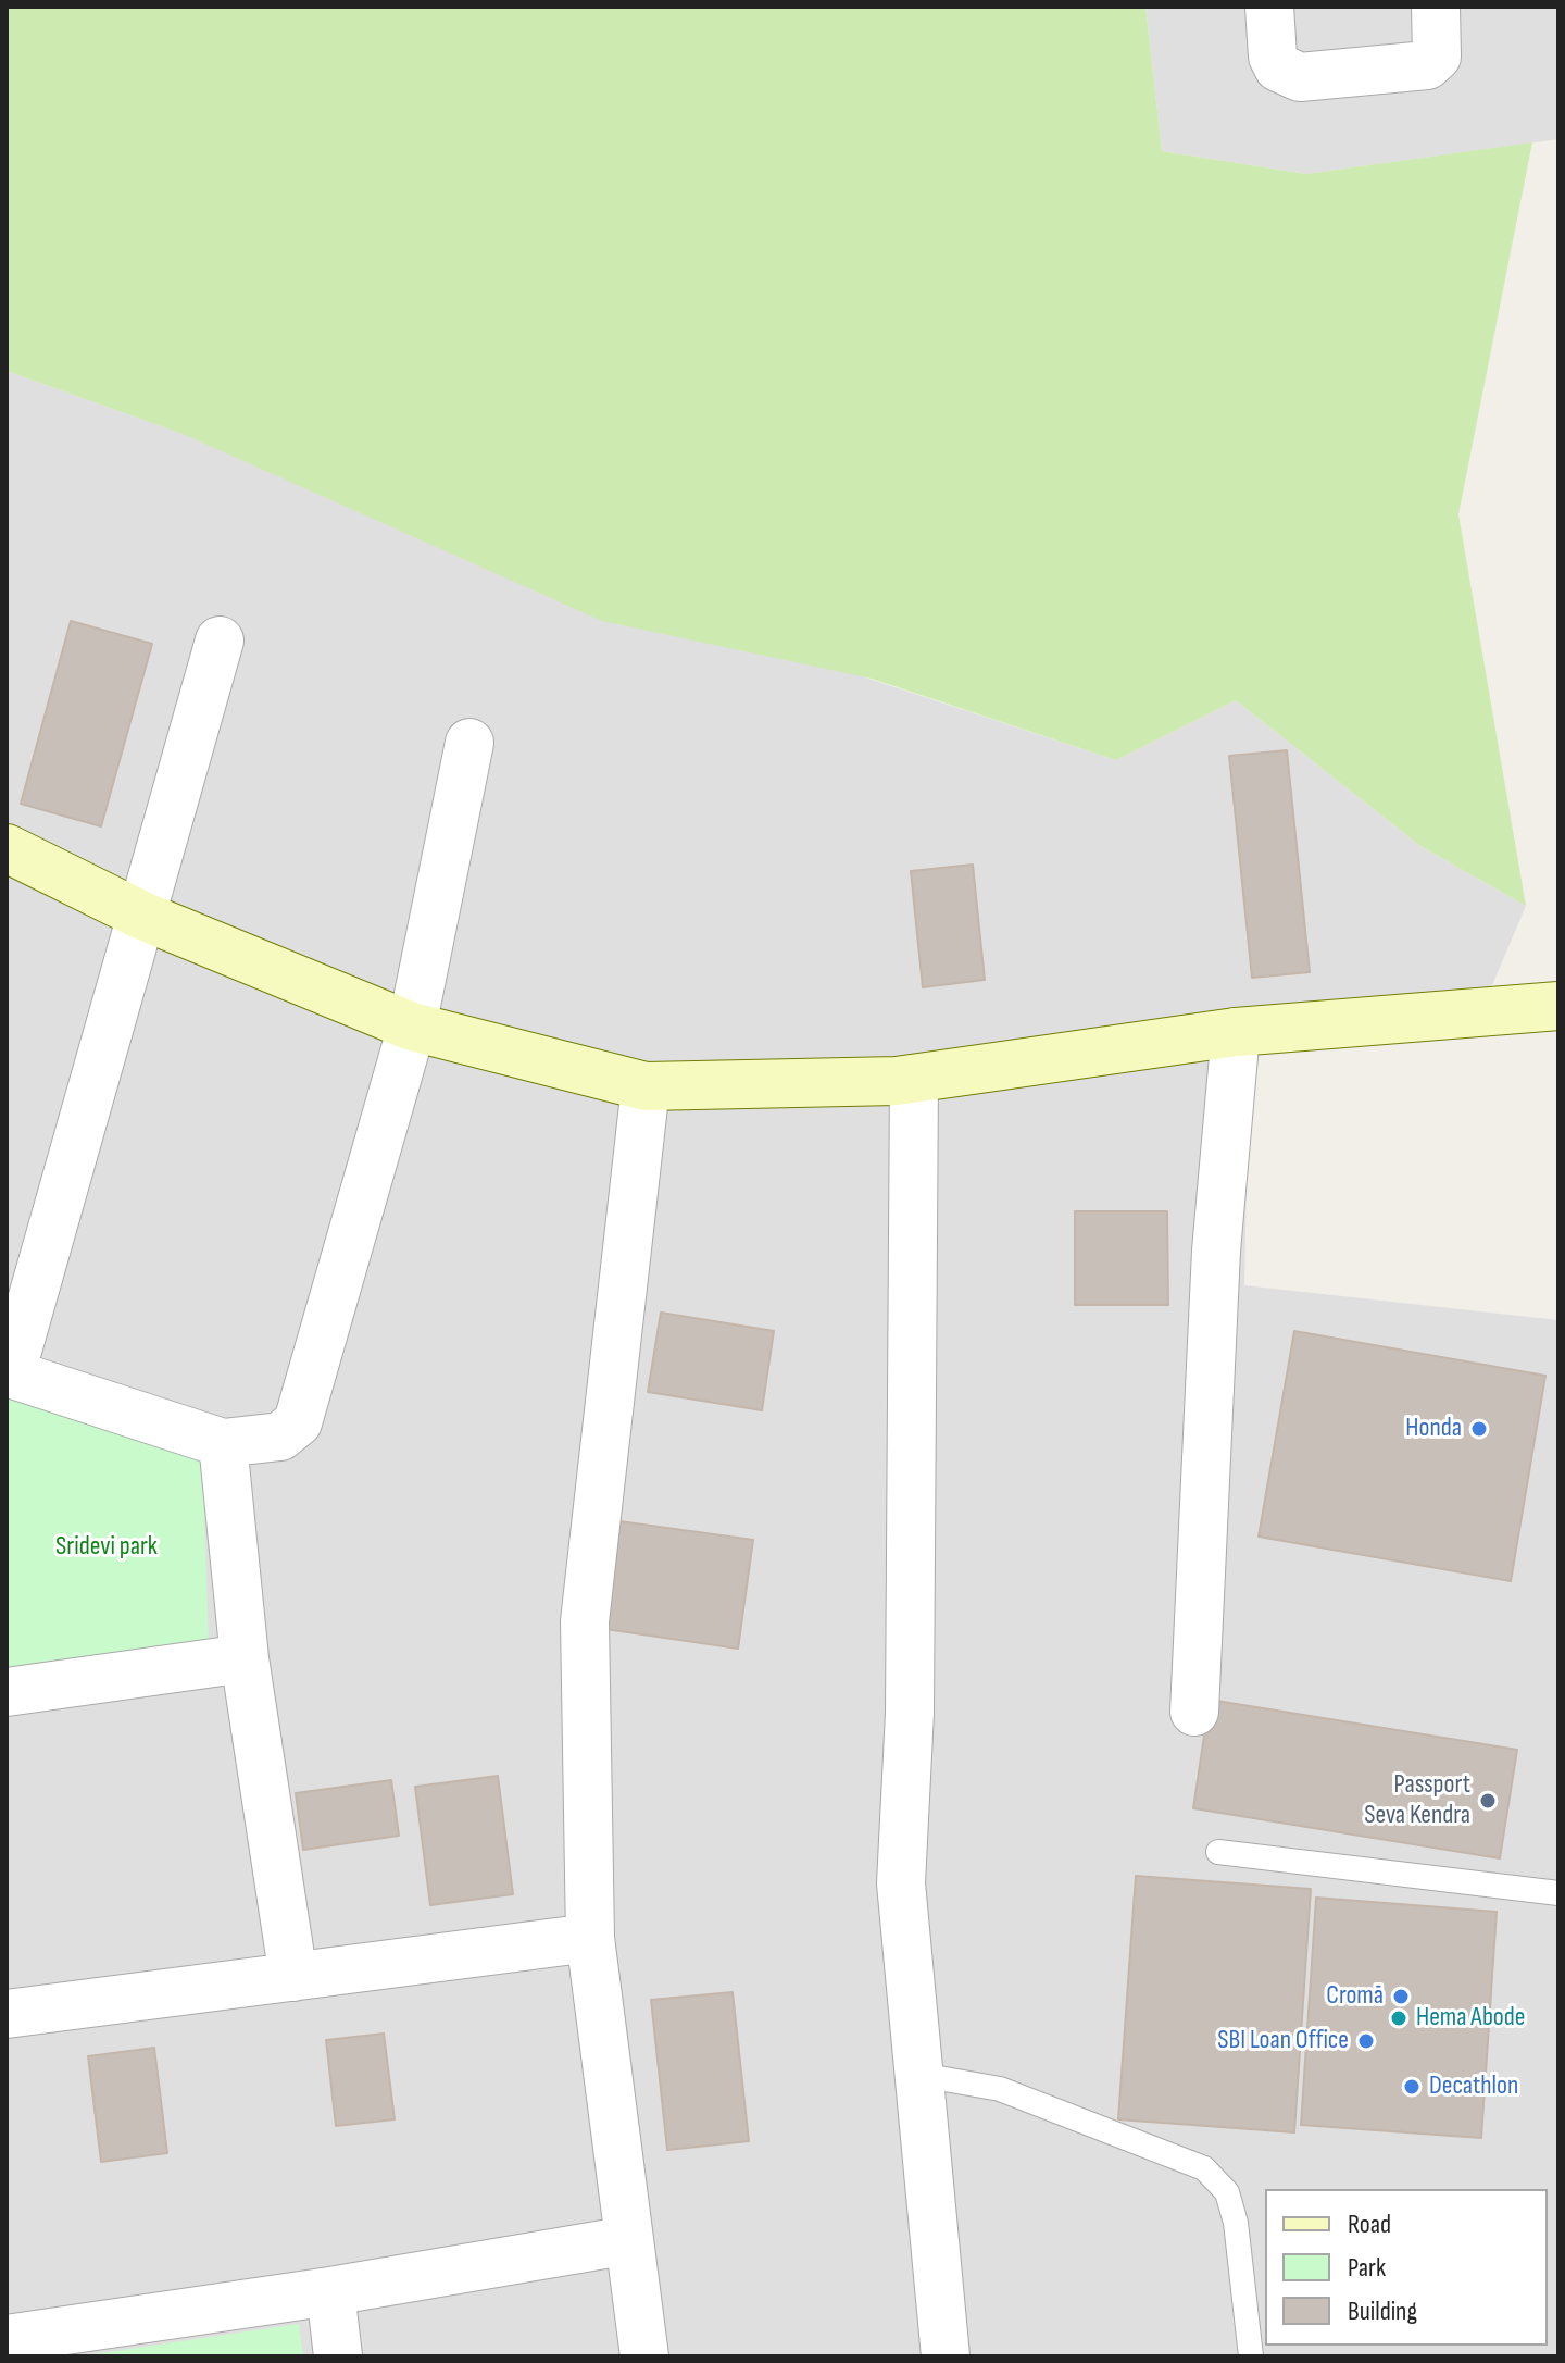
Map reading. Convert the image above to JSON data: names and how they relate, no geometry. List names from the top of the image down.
{
  "parks": ["Sridevi park"],
  "places": [
    "Honda",
    "Passport Seva Kendra",
    "Cromā",
    "Hema Abode",
    "SBI Loan Office",
    "Decathlon"
  ],
  "legend": ["Road", "Park", "Building"]
}
